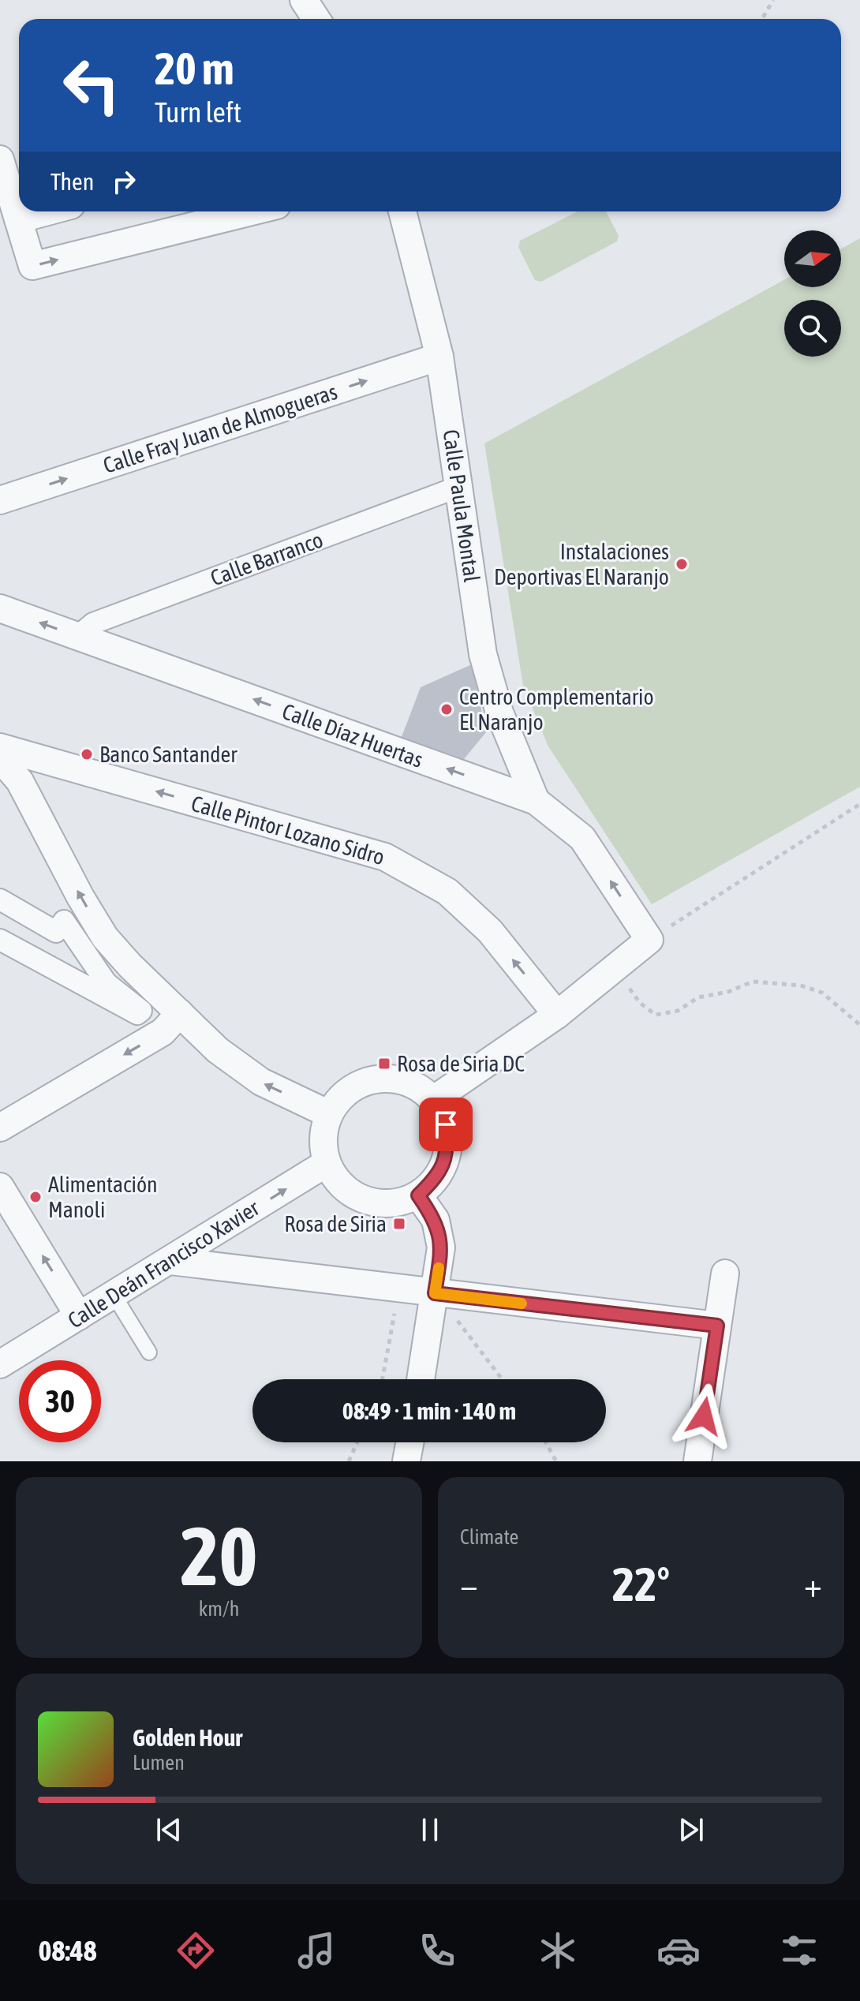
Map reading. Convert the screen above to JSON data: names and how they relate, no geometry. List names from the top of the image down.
{
  "streets": {
    "street": [
      "Calle Fray Juan de Almogueras",
      "Calle Paula Montal",
      "Calle Barranco",
      "Calle Díaz Huertas",
      "Calle Pintor Lozano Sidro",
      "Calle Deán Francisco Xavier"
    ]
  },
  "crossings": [
    ["Calle Fray Juan de Almogueras", "Calle Paula Montal"],
    ["Calle Paula Montal", "Calle Barranco"],
    ["Calle Paula Montal", "Calle Díaz Huertas"],
    ["Calle Barranco", "Calle Díaz Huertas"]
  ],
  "one_way": ["Calle Fray Juan de Almogueras", "Calle Díaz Huertas"],
  "places": {
    "other": [
      "Instalaciones Deportivas El Naranjo",
      "Centro Complementario El Naranjo",
      "Banco Santander",
      "Alimentación Manoli"
    ],
    "transit": ["Rosa de Siria DC", "Rosa de Siria"]
  },
  "north": "right",
  "page": {
    "turn": ["20 m", "Turn left"],
    "then": "Then",
    "limit": "30",
    "trip": "08:49 · 1 min · 140 m",
    "tile": [
      ["20", "km/h"],
      "Climate"
    ],
    "heat": ["−", "22°", "+"],
    "song": ["Golden Hour", "Lumen"],
    "tabs": "08:48"
  }
}
